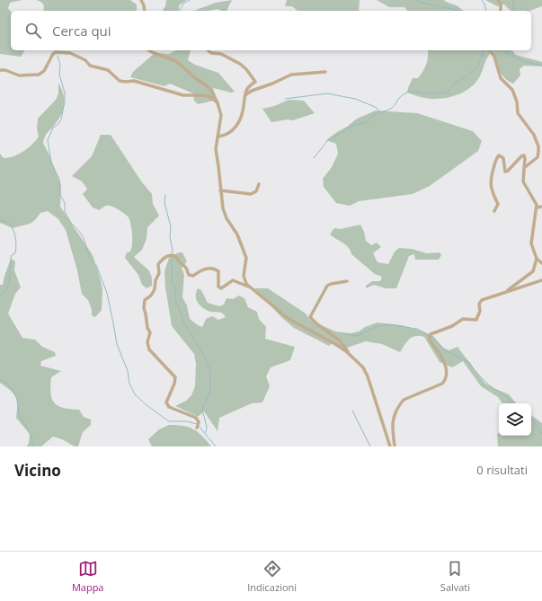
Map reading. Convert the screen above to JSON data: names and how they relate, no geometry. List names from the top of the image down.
{
  "page": {
    "search": "Cerca qui",
    "heading": ["Vicino", "0 risultati"],
    "nav": ["Mappa", "Indicazioni", "Salvati"]
  }
}
